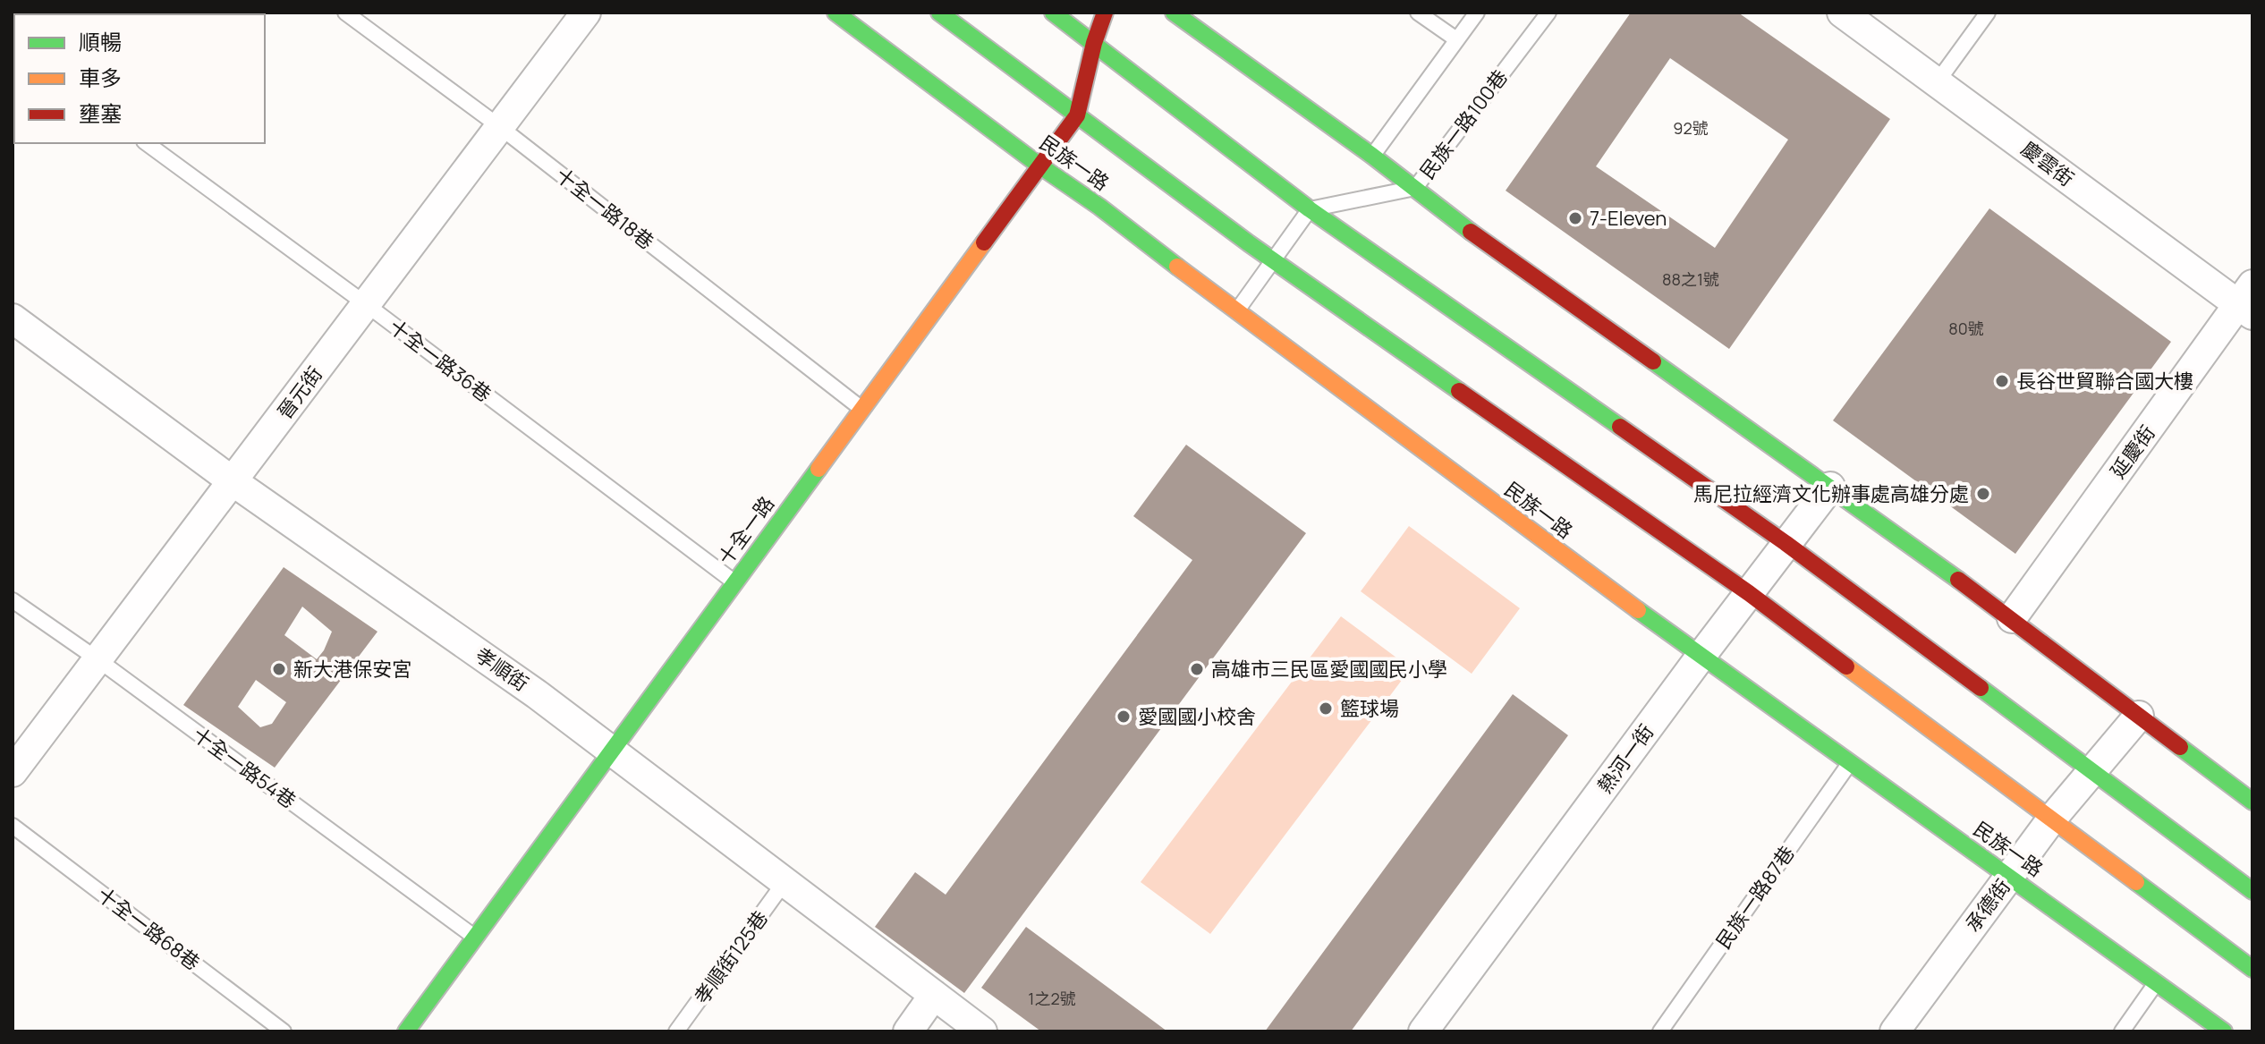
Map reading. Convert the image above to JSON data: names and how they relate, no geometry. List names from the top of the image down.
{
  "streets": {
    "main road": ["民族一路", "十全一路"],
    "street": [
      "慶雲街",
      "晉元街",
      "延慶街",
      "孝順街",
      "熱河一街",
      "承德街"
    ],
    "lane": [
      "民族一路100巷",
      "十全一路18巷",
      "十全一路36巷",
      "十全一路54巷",
      "民族一路87巷",
      "十全一路68巷",
      "孝順街125巷"
    ]
  },
  "crossings": [
    ["民族一路", "十全一路"],
    ["民族一路", "熱河一街"],
    ["民族一路", "民族一路87巷"],
    ["民族一路", "承德街"],
    ["慶雲街", "延慶街"],
    ["十全一路18巷", "晉元街"],
    ["十全一路18巷", "十全一路"],
    ["十全一路36巷", "晉元街"],
    ["十全一路36巷", "十全一路"],
    ["晉元街", "孝順街"],
    ["晉元街", "十全一路54巷"],
    ["十全一路", "孝順街"],
    ["十全一路", "十全一路54巷"],
    ["孝順街", "孝順街125巷"]
  ],
  "places": [
    "7-Eleven",
    "長谷世貿聯合國大樓",
    "馬尼拉經濟文化辦事處高雄分處",
    "新大港保安宮",
    "高雄市三民區愛國國民小學",
    "籃球場",
    "愛國國小校舍"
  ],
  "house_numbers": [
    "92號",
    "88之1號",
    "80號",
    "1之2號"
  ],
  "legend": ["順暢", "車多", "壅塞"]
}
